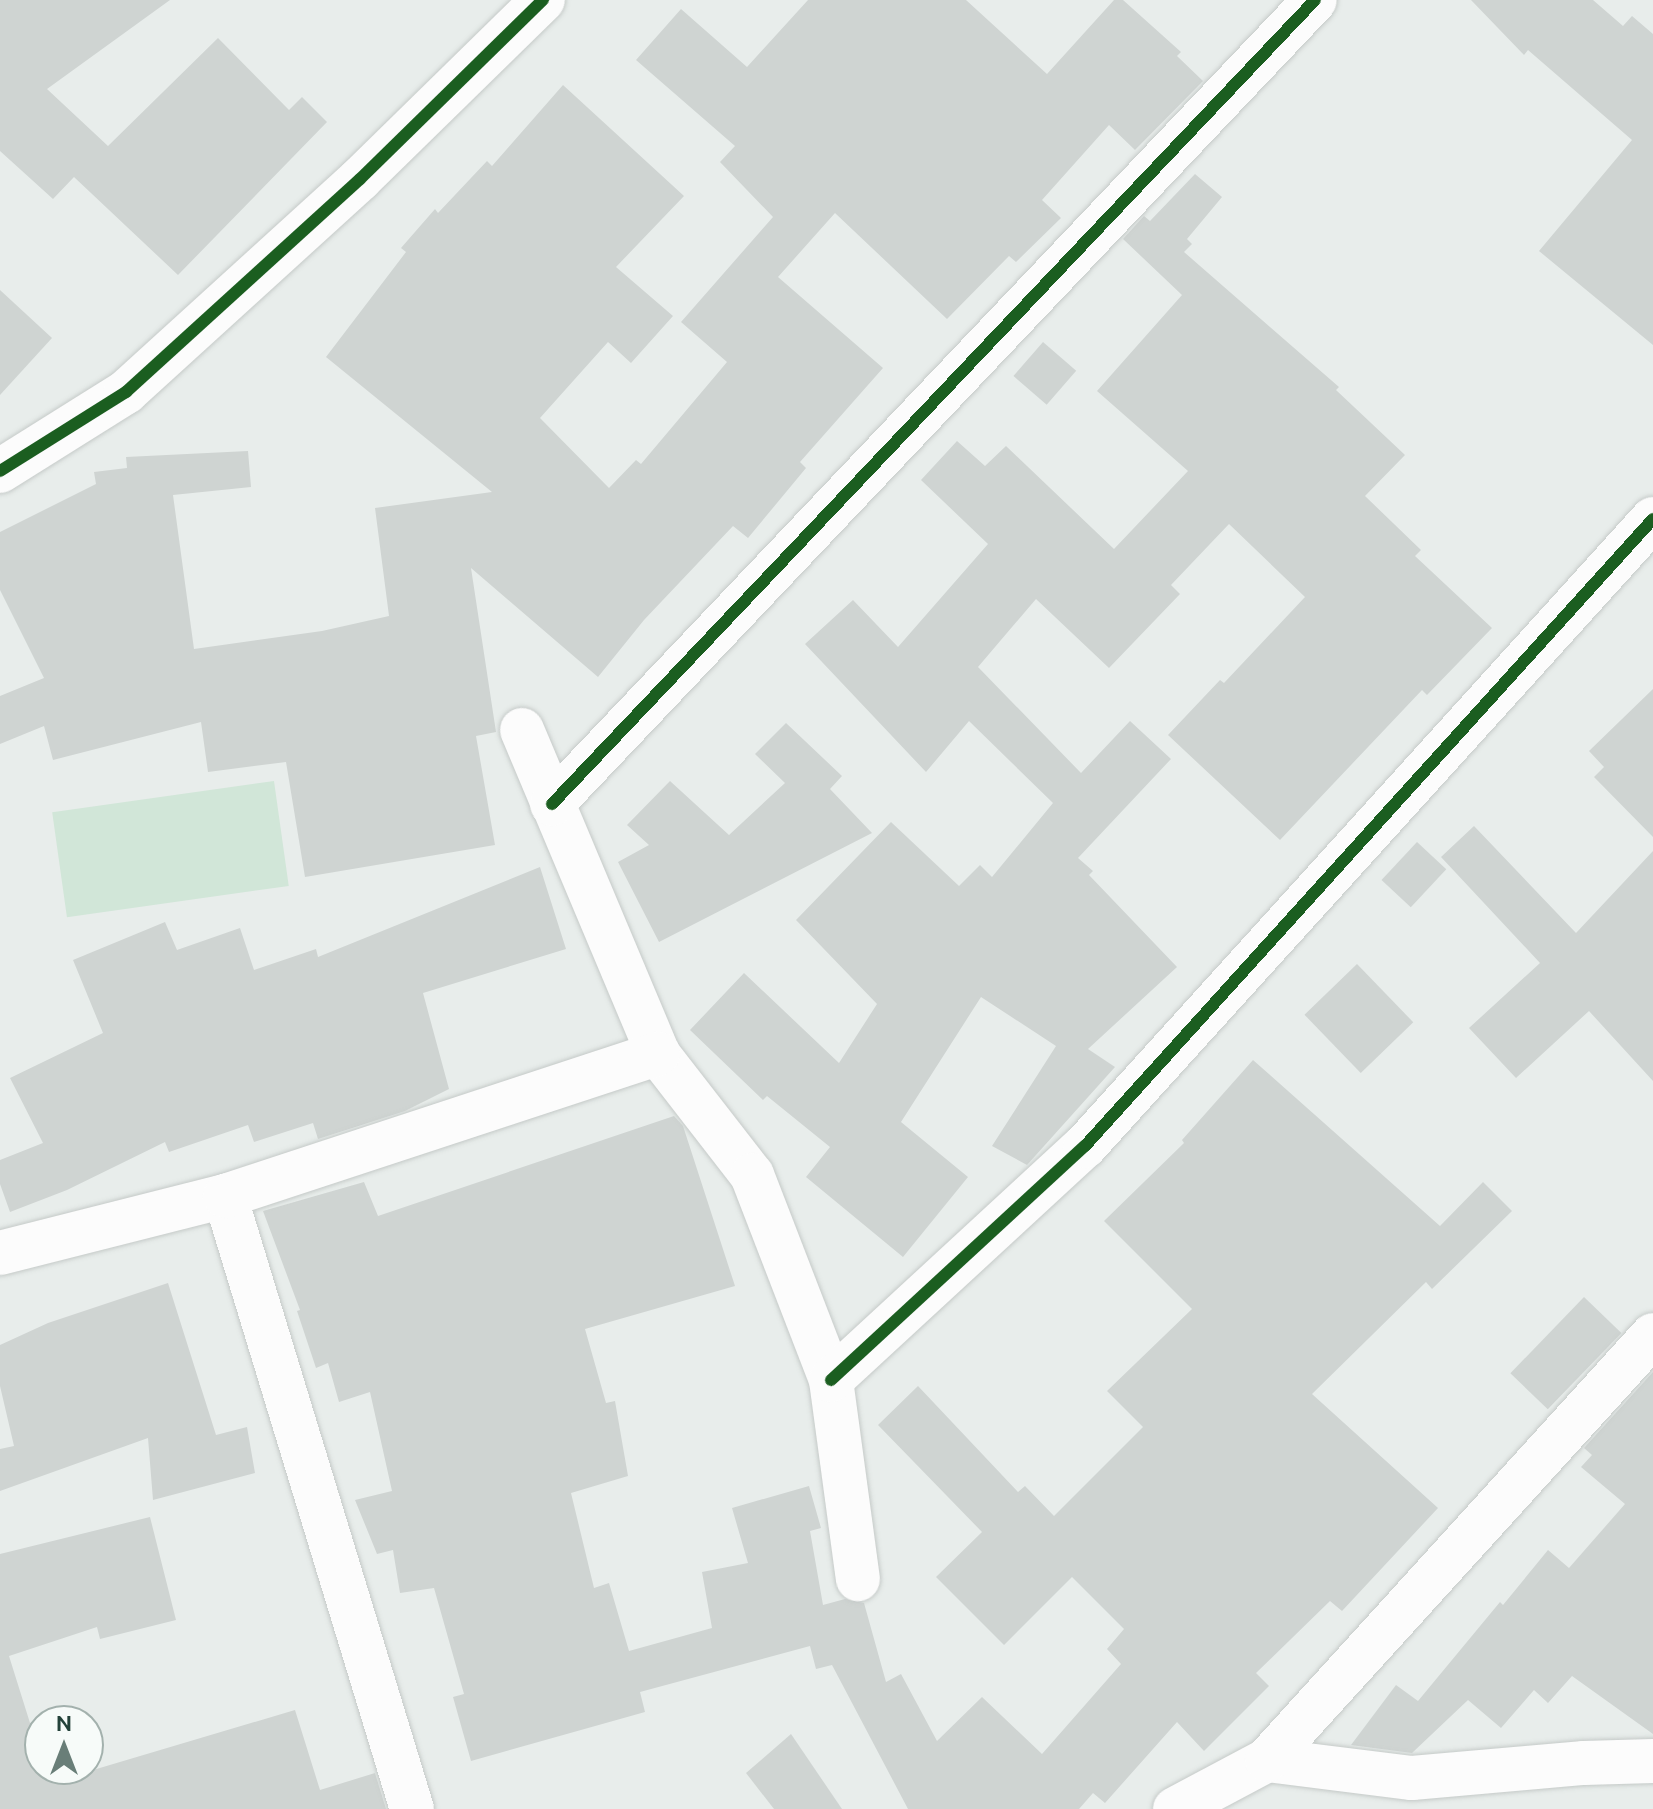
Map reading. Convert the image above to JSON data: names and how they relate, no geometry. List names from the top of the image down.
{
  "north": "top"
}
